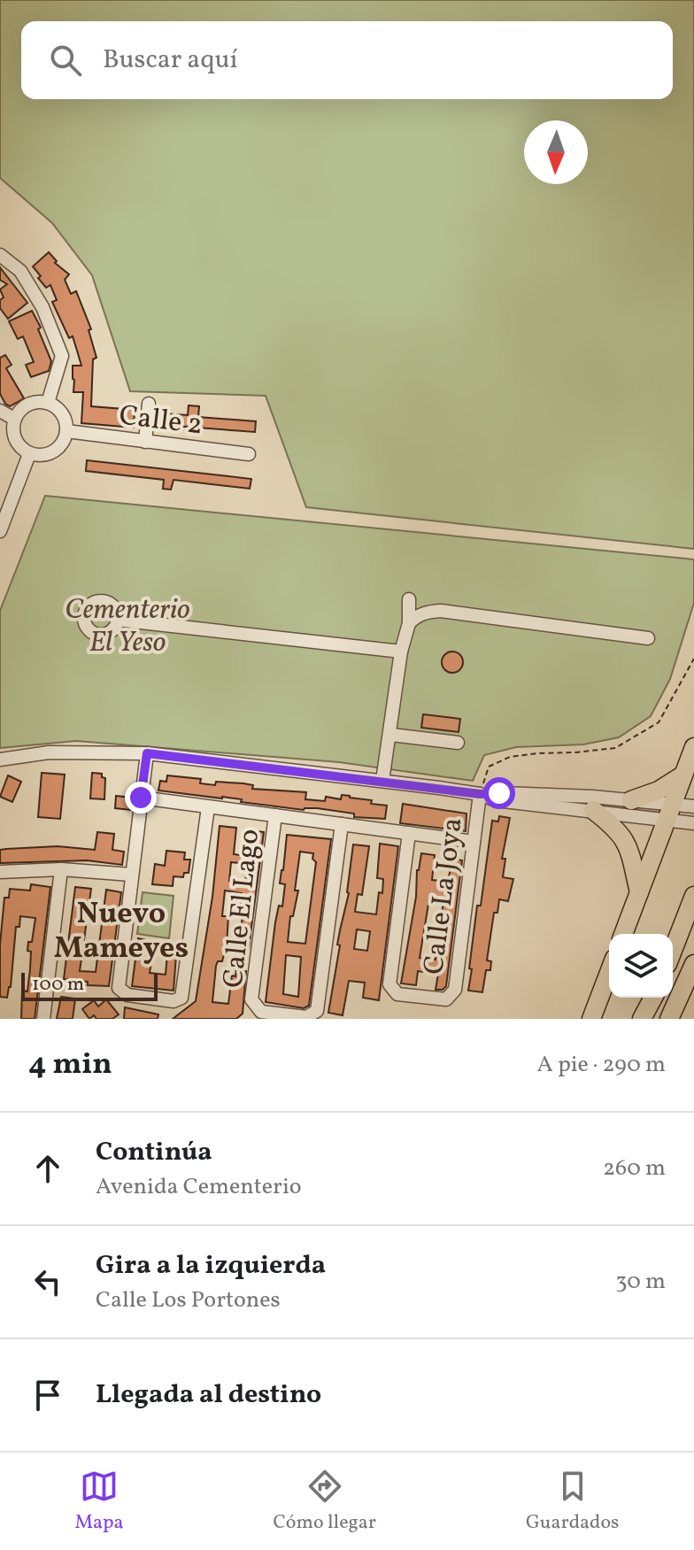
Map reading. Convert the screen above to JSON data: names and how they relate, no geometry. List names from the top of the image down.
{
  "streets": {
    "street": ["Calle 2", "Calle La Joya", "Calle El Lago"]
  },
  "districts": ["Nuevo Mameyes"],
  "parks": ["Cementerio El Yeso"],
  "scale_bar": "100 m",
  "north": "bottom",
  "page": {
    "search": "Buscar aquí",
    "scale": "100 m",
    "heading": ["4 min", "A pie · 290 m"],
    "list": [
      ["Continúa", "Avenida Cementerio", "260 m"],
      ["Gira a la izquierda", "Calle Los Portones", "30 m"],
      "Llegada al destino"
    ],
    "nav": ["Mapa", "Cómo llegar", "Guardados"]
  }
}
